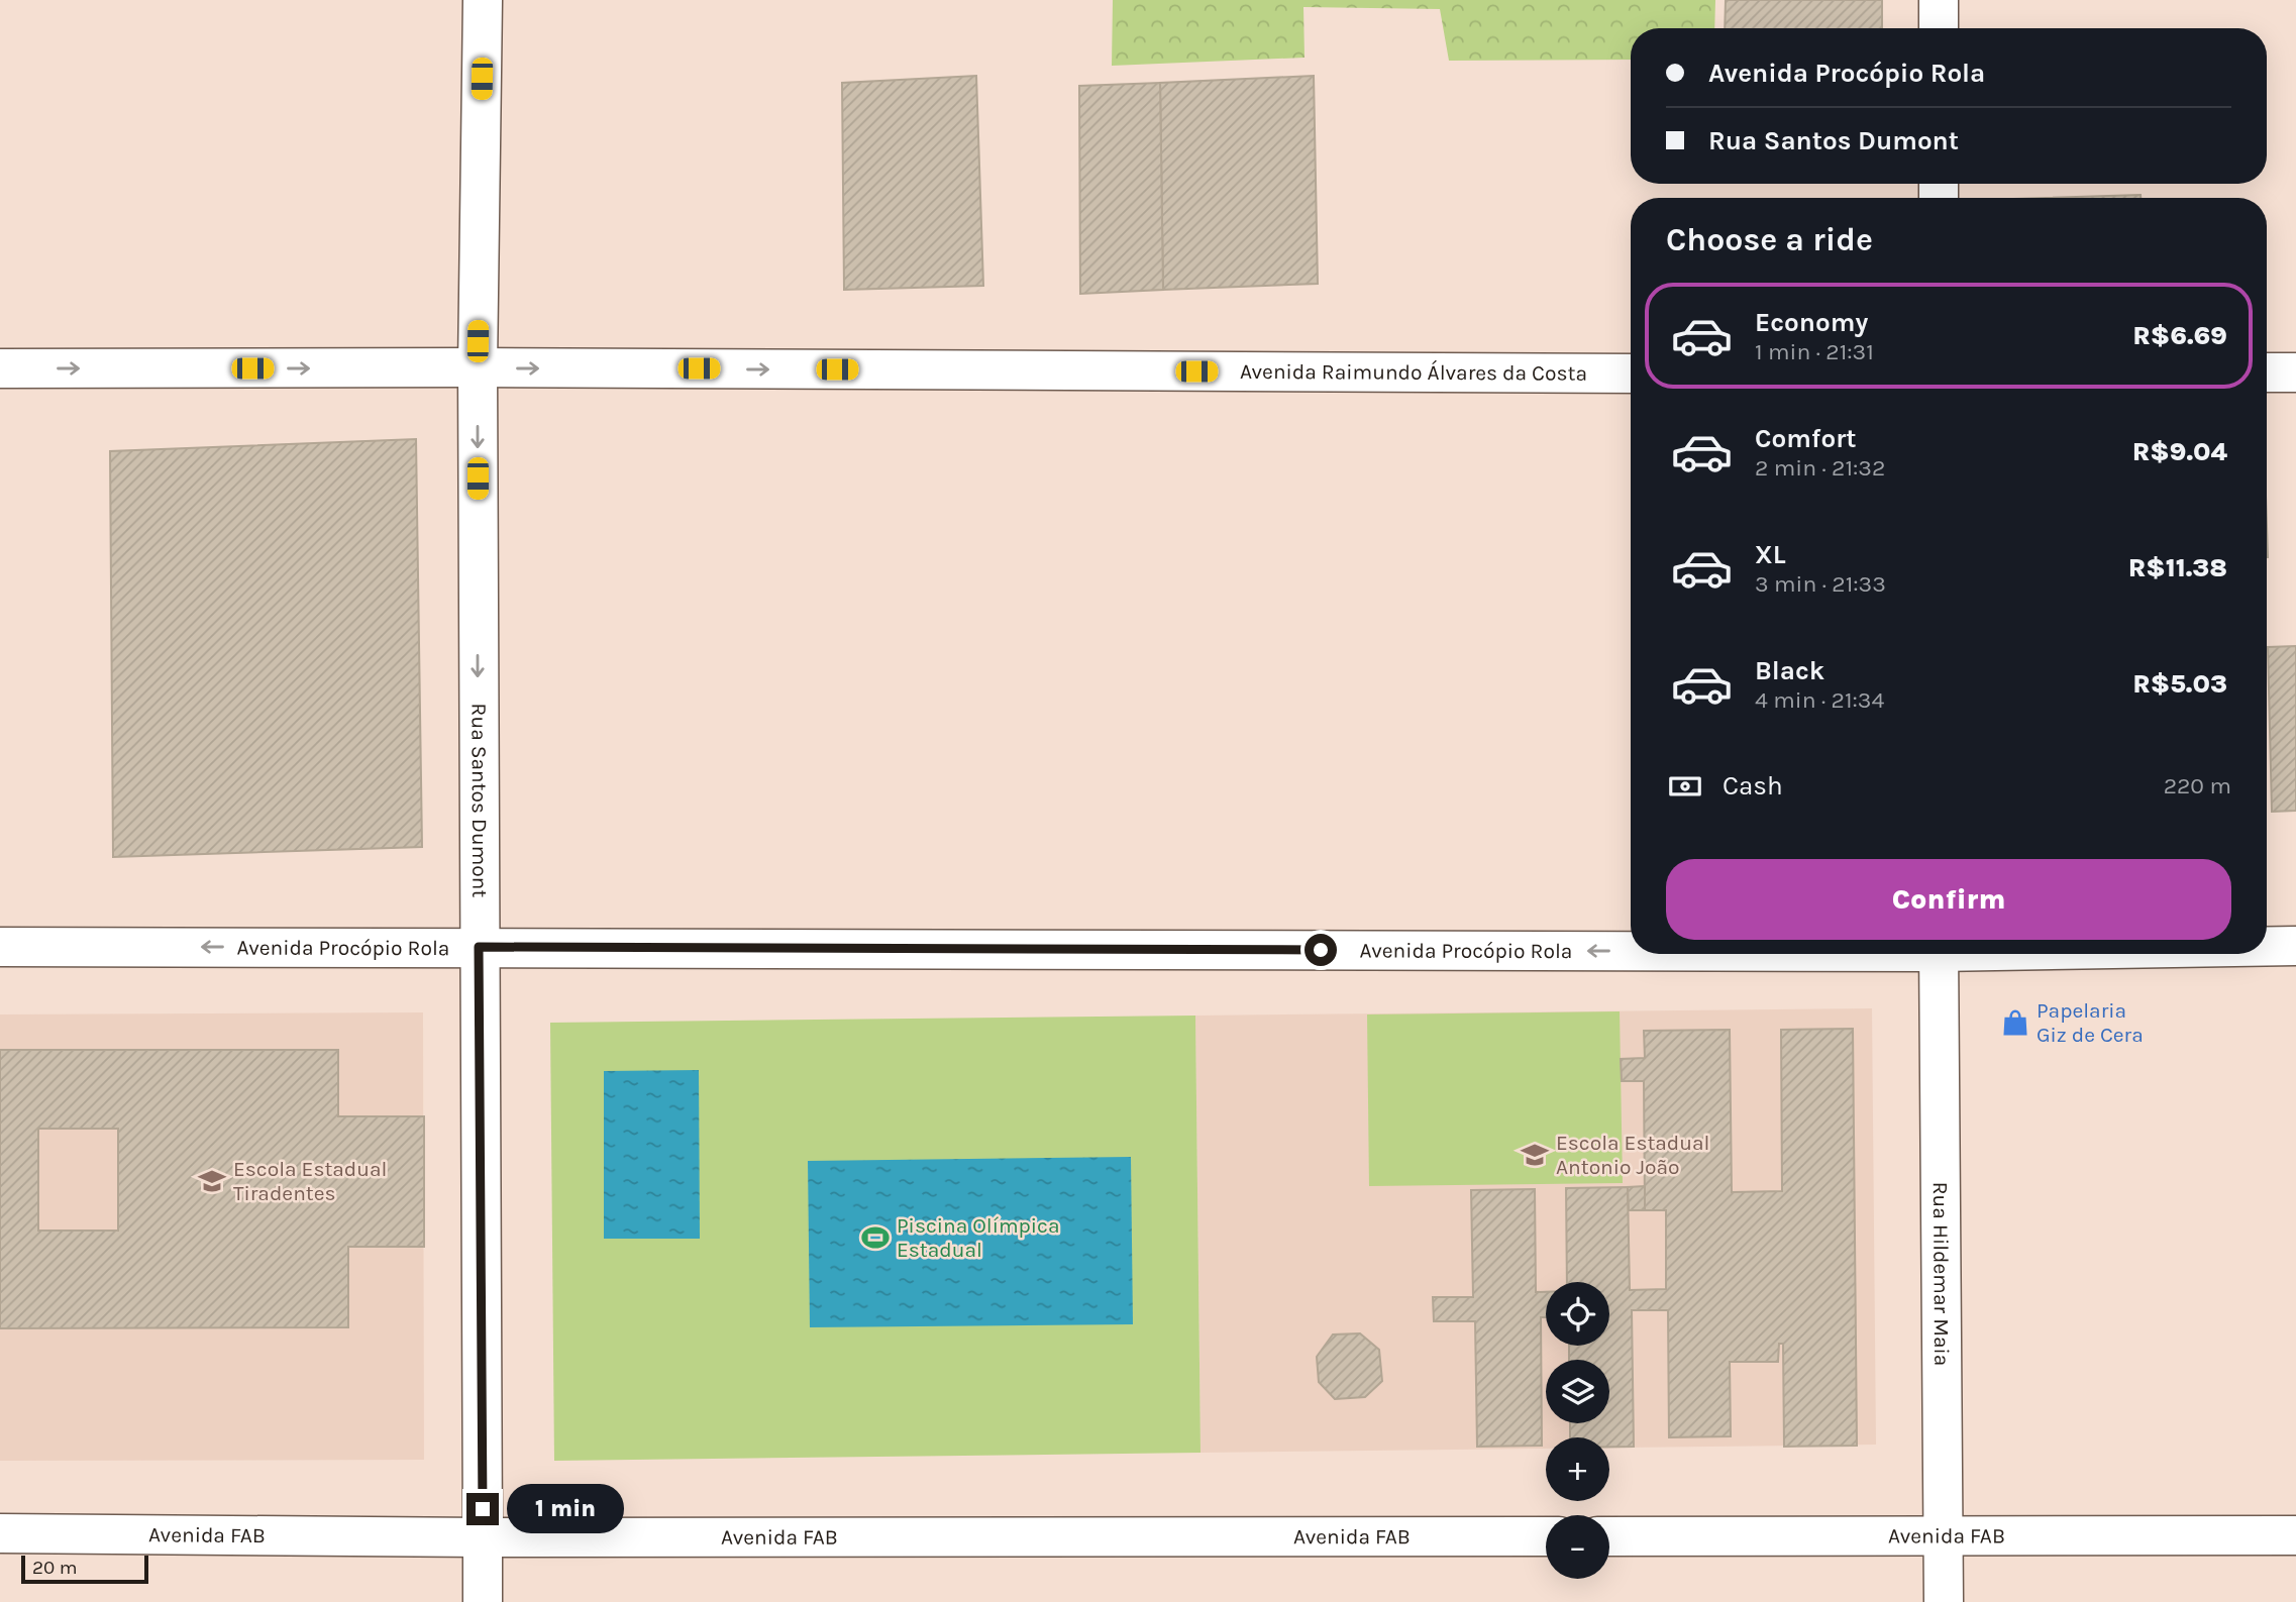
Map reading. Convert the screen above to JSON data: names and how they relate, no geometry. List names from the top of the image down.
{
  "streets": {
    "street": [
      "Avenida Raimundo Álvares da Costa",
      "Rua Santos Dumont",
      "Avenida Procópio Rola",
      "Rua Hildemar Maia",
      "Avenida FAB"
    ]
  },
  "crossings": [
    ["Avenida Raimundo Álvares da Costa", "Rua Santos Dumont"],
    ["Rua Santos Dumont", "Avenida Procópio Rola"],
    ["Rua Santos Dumont", "Avenida FAB"],
    ["Rua Hildemar Maia", "Avenida FAB"]
  ],
  "one_way": ["Avenida Raimundo Álvares da Costa", "Rua Santos Dumont", "Avenida Procópio Rola"],
  "places": {
    "shop": ["Papelaria Giz de Cera"],
    "school or university": ["Escola Estadual Antonio João", "Escola Estadual Tiradentes"],
    "sports": ["Piscina Olímpica Estadual"]
  },
  "scale_bar": "20 m",
  "page": {
    "banner": ["Avenida Procópio Rola", "Rua Santos Dumont"],
    "heading": "Choose a ride",
    "list": [
      {
        "name": "Economy",
        "note": "1 min · 21:31",
        "value": "R$6.69"
      },
      {
        "name": "Comfort",
        "note": "2 min · 21:32",
        "value": "R$9.04"
      },
      {
        "name": "XL",
        "note": "3 min · 21:33",
        "value": "R$11.38"
      },
      {
        "name": "Black",
        "note": "4 min · 21:34",
        "value": "R$5.03"
      }
    ],
    "pay": ["Cash", "220 m"],
    "buttons": "Confirm",
    "map_buttons": ["+", "−"],
    "bubble": "1 min",
    "scale": "20 m"
  }
}
